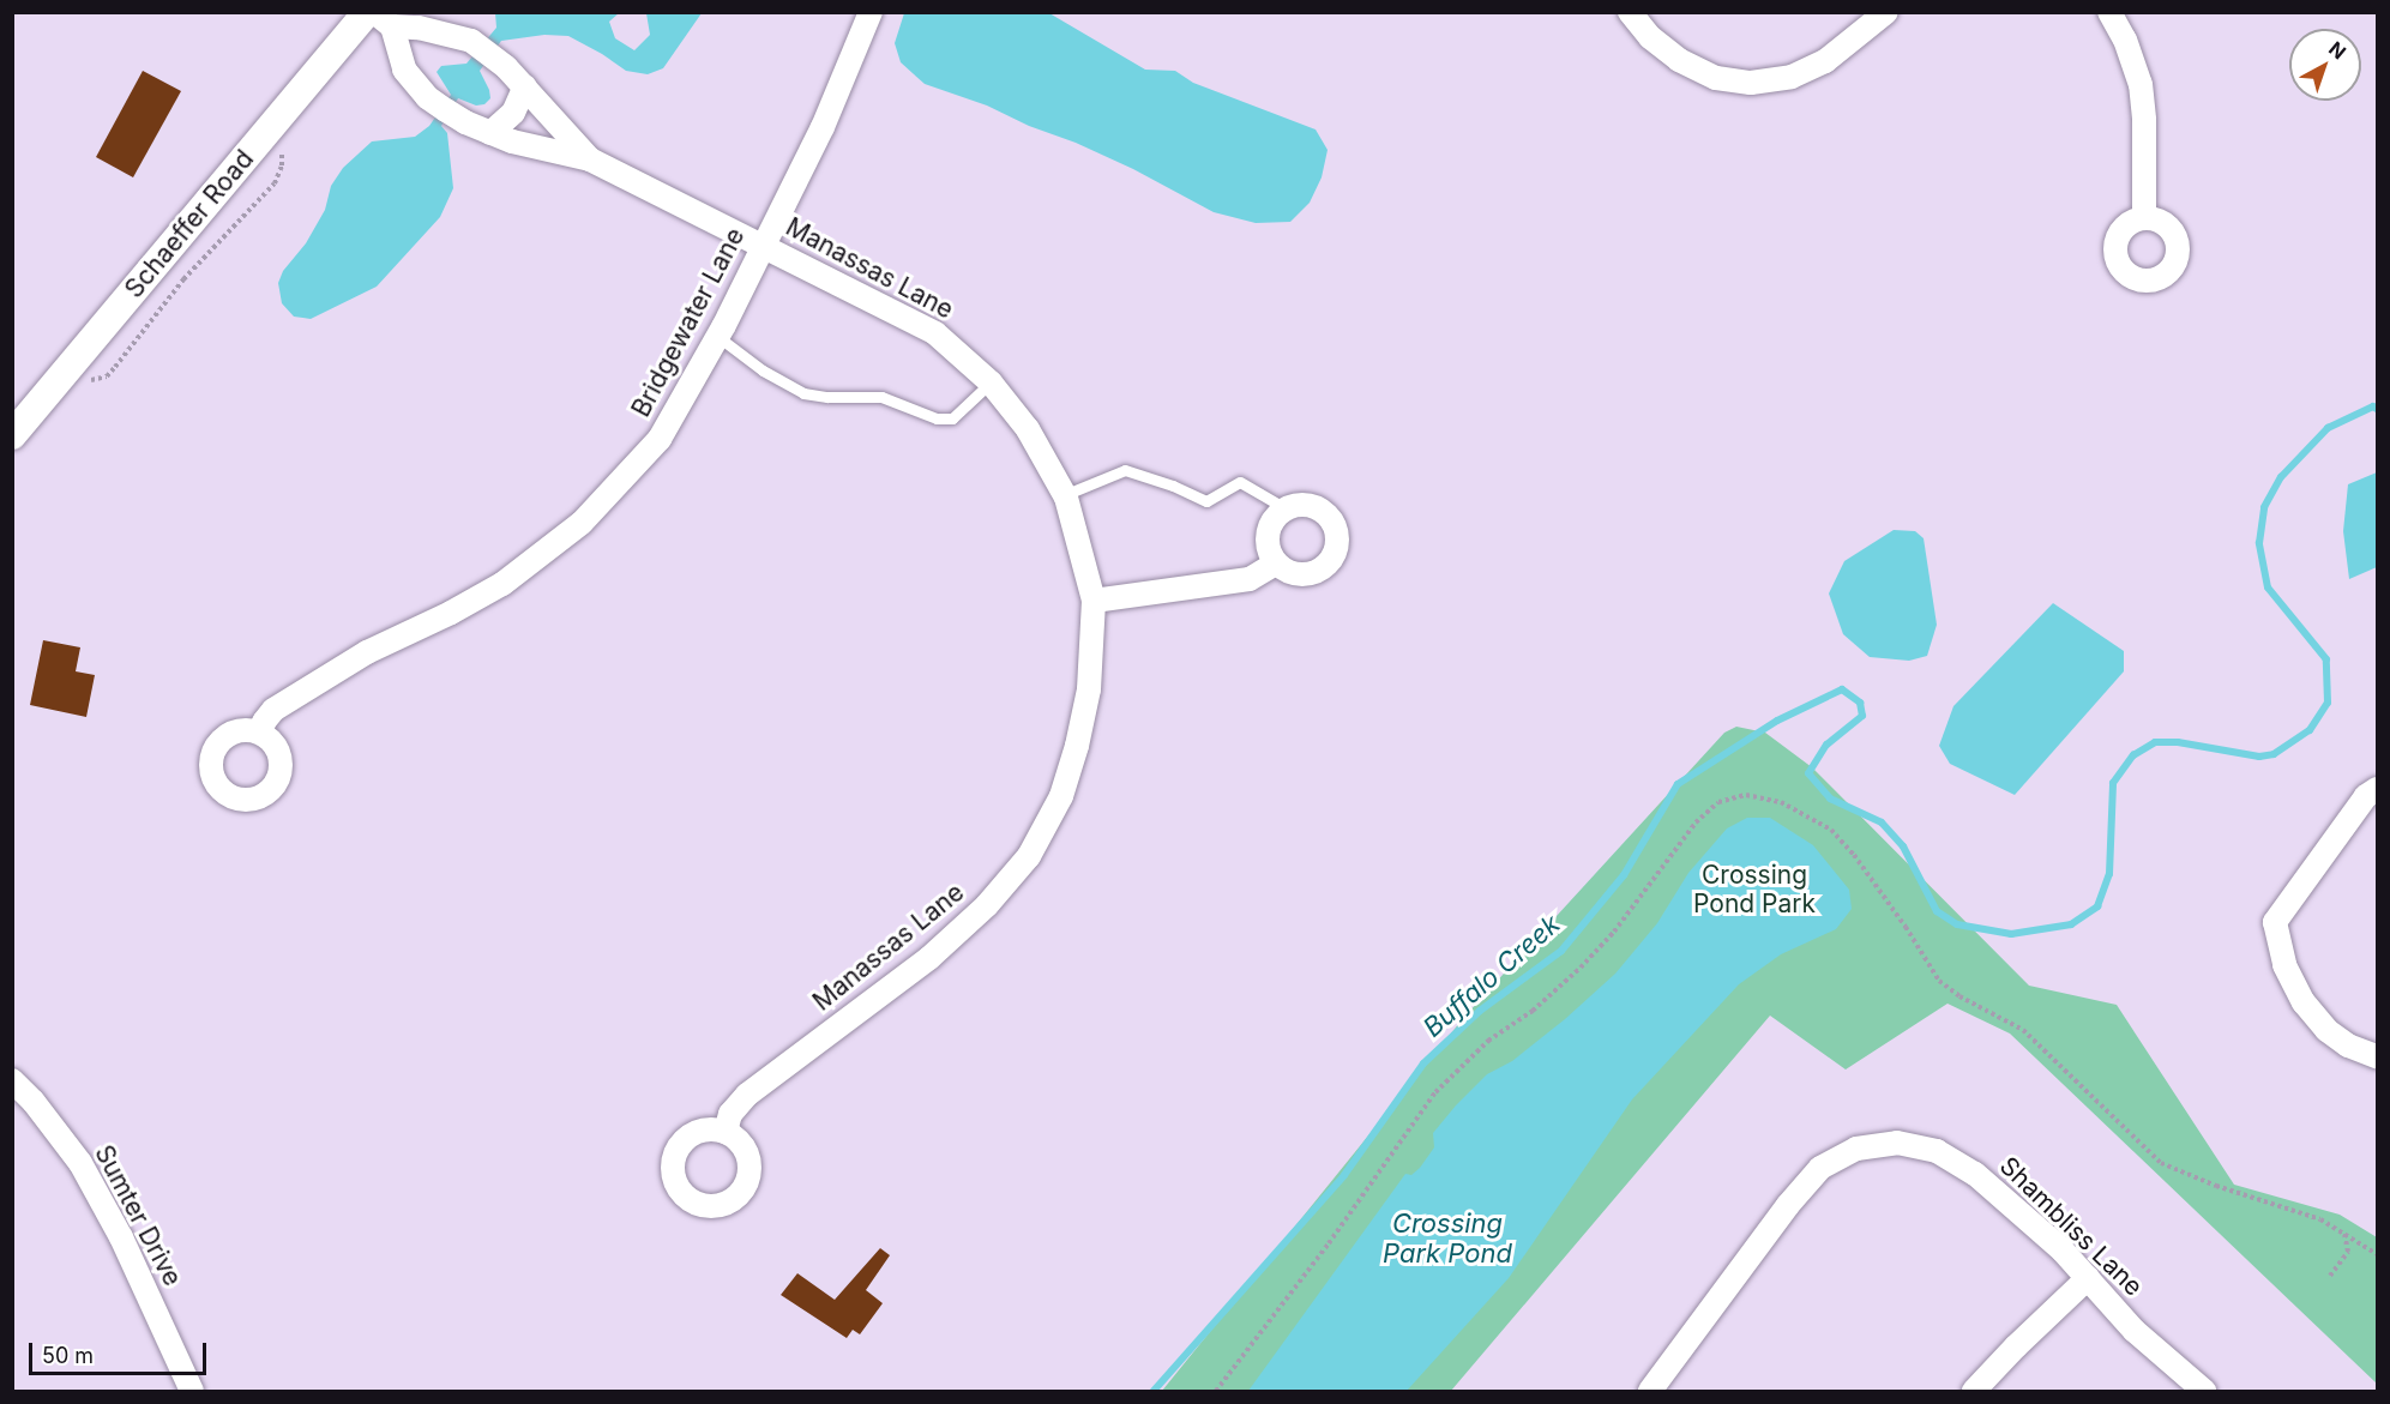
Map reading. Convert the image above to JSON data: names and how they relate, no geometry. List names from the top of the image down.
{
  "streets": {
    "street": [
      "Schaeffer Road",
      "Manassas Lane",
      "Bridgewater Lane",
      "Sumter Drive",
      "Shambliss Lane"
    ]
  },
  "crossings": [
    ["Manassas Lane", "Bridgewater Lane"]
  ],
  "water": ["Buffalo Creek", "Crossing Park Pond"],
  "parks": ["Crossing Pond Park"],
  "scale_bar": "50 m",
  "north": "top right"
}
